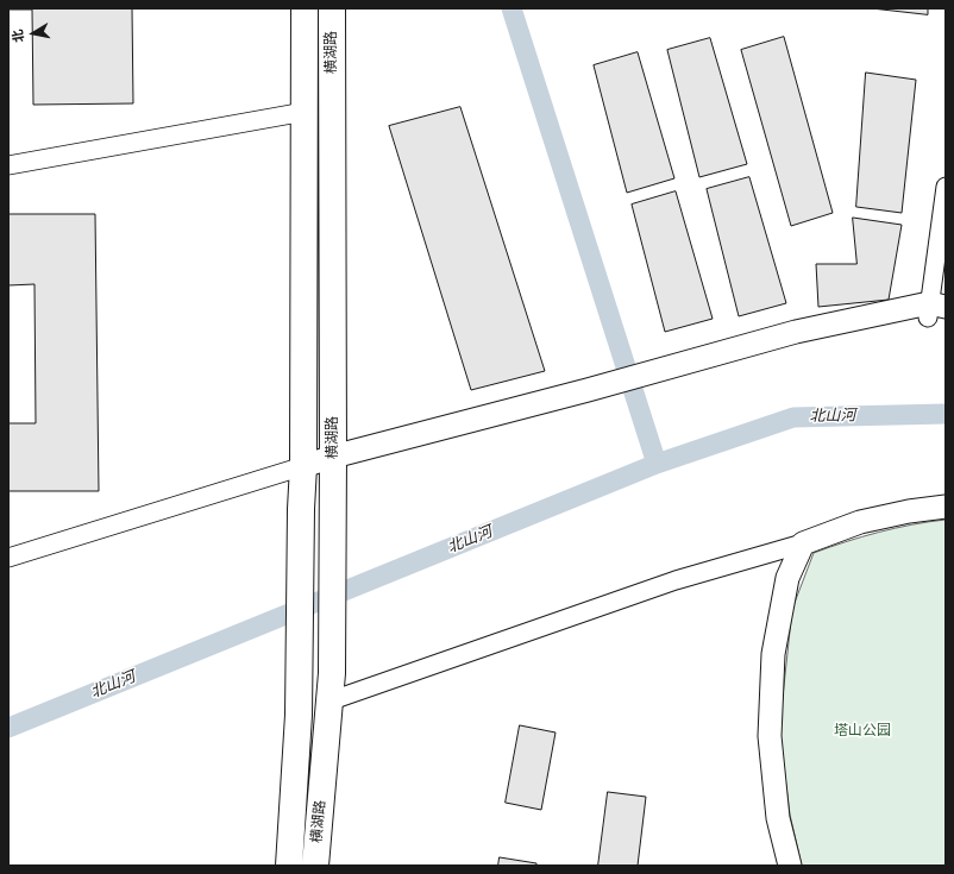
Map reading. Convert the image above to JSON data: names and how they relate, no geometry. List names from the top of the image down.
{
  "streets": {
    "highway": ["横湖路"]
  },
  "water": ["北山河"],
  "parks": ["塔山公园"],
  "north": "left"
}
